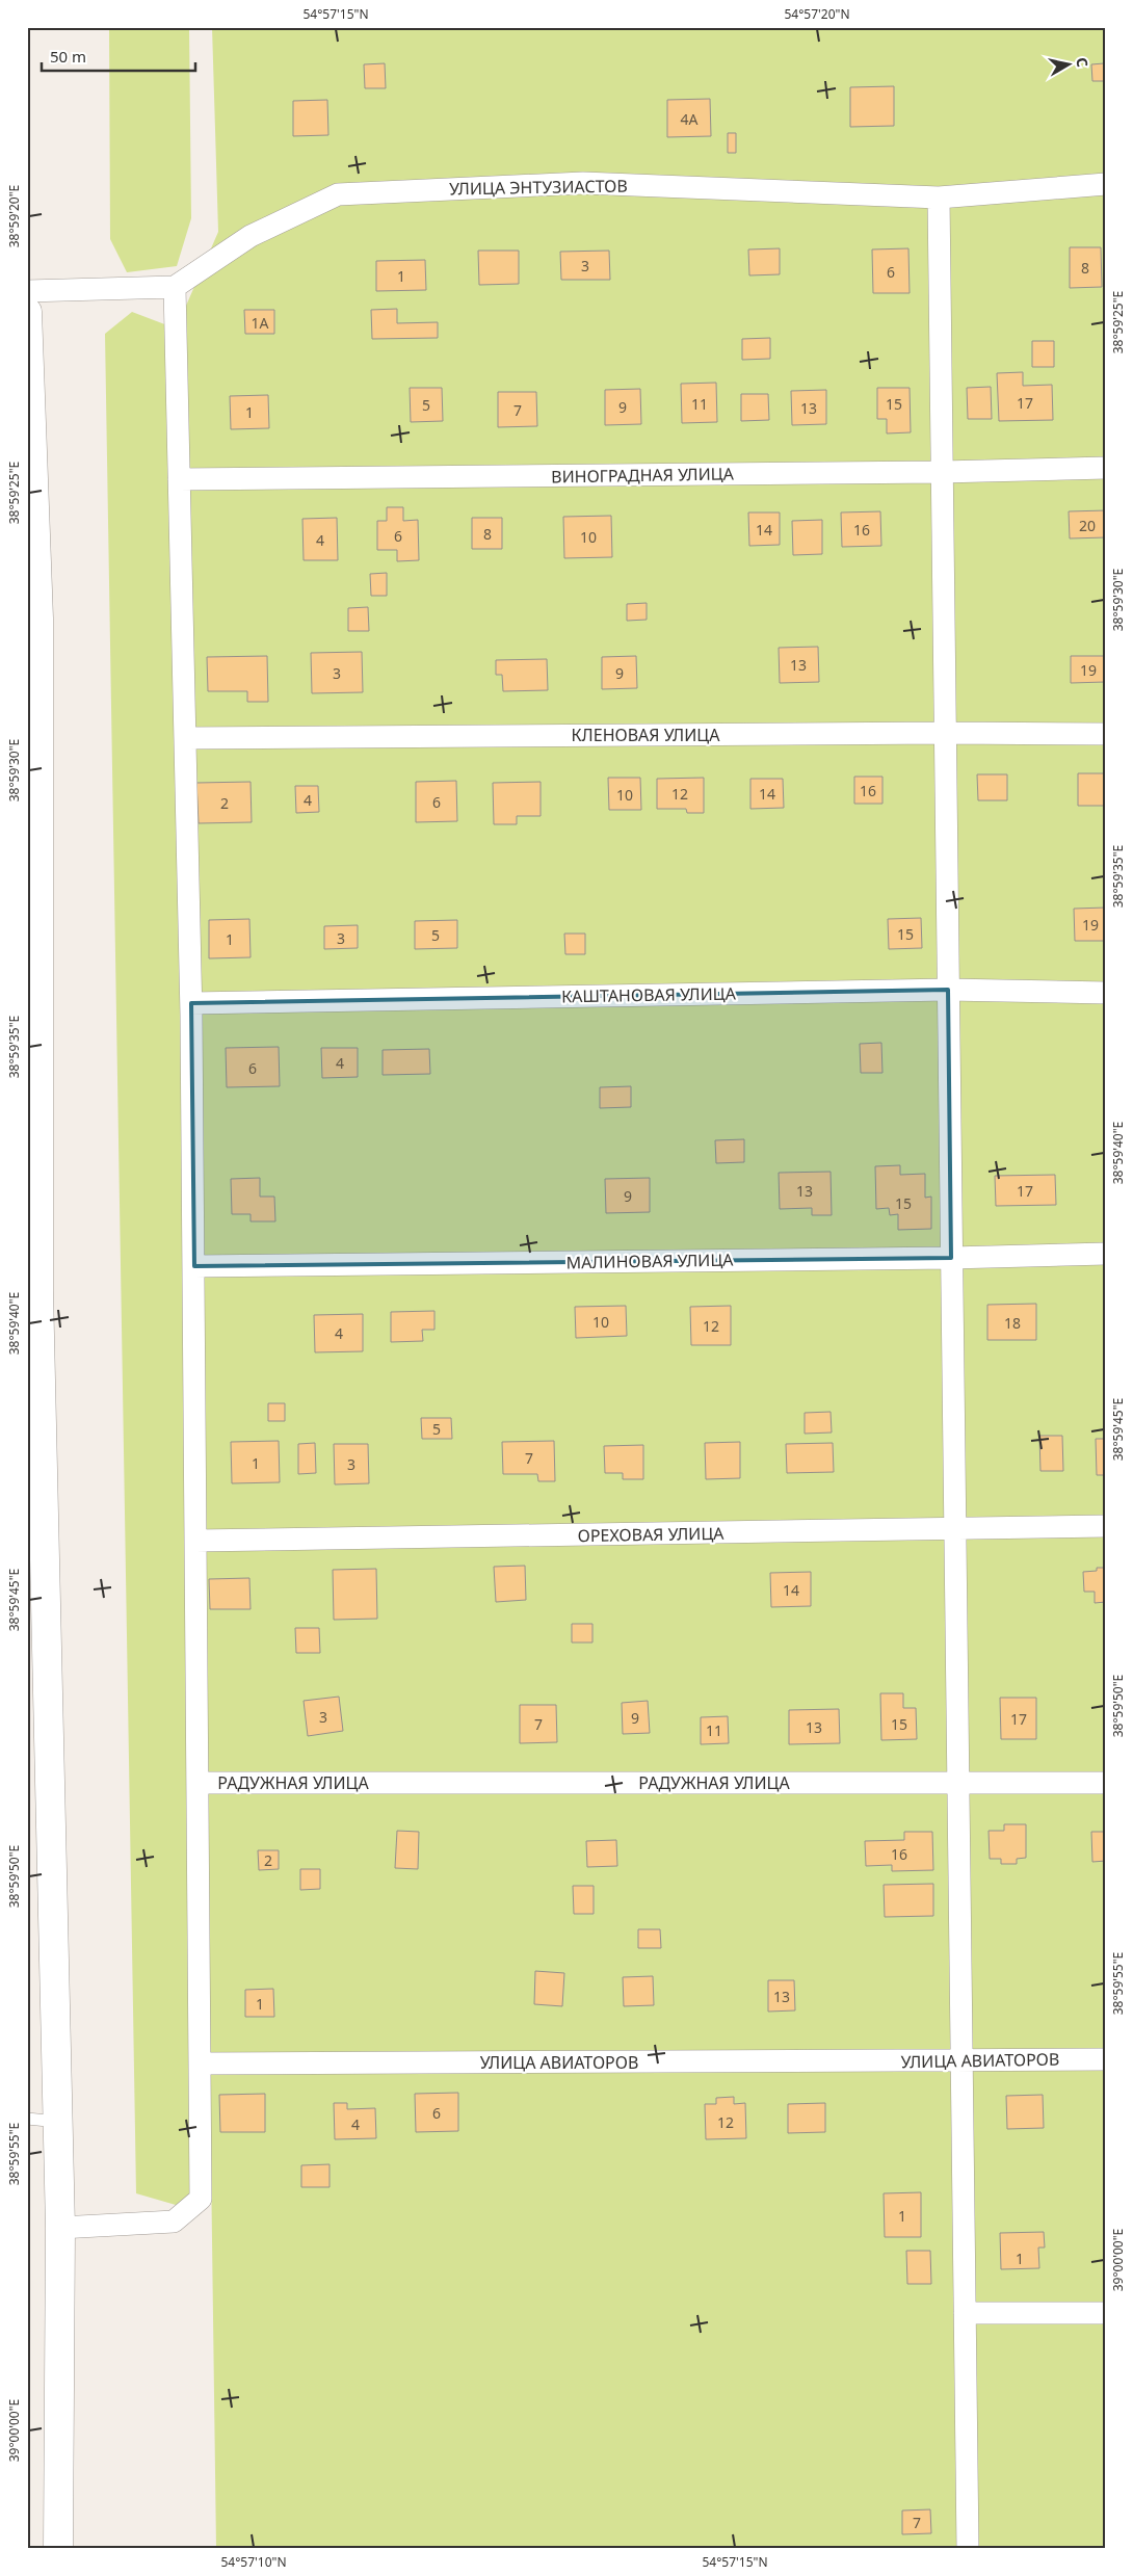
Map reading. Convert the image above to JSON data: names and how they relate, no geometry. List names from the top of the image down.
{
  "streets": {
    "street": [
      "УЛИЦА ЭНТУЗИАСТОВ",
      "ВИНОГРАДНАЯ УЛИЦА",
      "КЛЕНОВАЯ УЛИЦА",
      "КАШТАНОВАЯ УЛИЦА",
      "МАЛИНОВАЯ УЛИЦА",
      "ОРЕХОВАЯ УЛИЦА",
      "РАДУЖНАЯ УЛИЦА",
      "УЛИЦА АВИАТОРОВ"
    ]
  },
  "house_numbers": [
    "4А",
    "3",
    "8",
    "6",
    "1",
    "1А",
    "17",
    "11",
    "15",
    "5",
    "9",
    "13",
    "7",
    "1",
    "20",
    "14",
    "16",
    "8",
    "6",
    "10",
    "4",
    "13",
    "19",
    "3",
    "9",
    "16",
    "12",
    "14",
    "10",
    "4",
    "6",
    "2",
    "19",
    "15",
    "5",
    "3",
    "1",
    "4",
    "6",
    "13",
    "17",
    "9",
    "15",
    "10",
    "18",
    "12",
    "4",
    "5",
    "7",
    "1",
    "3",
    "14",
    "3",
    "9",
    "17",
    "7",
    "15",
    "13",
    "11",
    "16",
    "2",
    "13",
    "1",
    "6",
    "12",
    "4",
    "1",
    "1",
    "7"
  ],
  "scale_bar": "50 m",
  "north": "right",
  "coordinates": [
    "54°57'15\"N",
    "54°57'20\"N",
    "38°59'20\"E",
    "38°59'25\"E",
    "38°59'30\"E",
    "38°59'35\"E",
    "38°59'40\"E",
    "38°59'45\"E",
    "38°59'50\"E",
    "38°59'55\"E",
    "39°00'00\"E",
    "54°57'10\"N"
  ]
}
